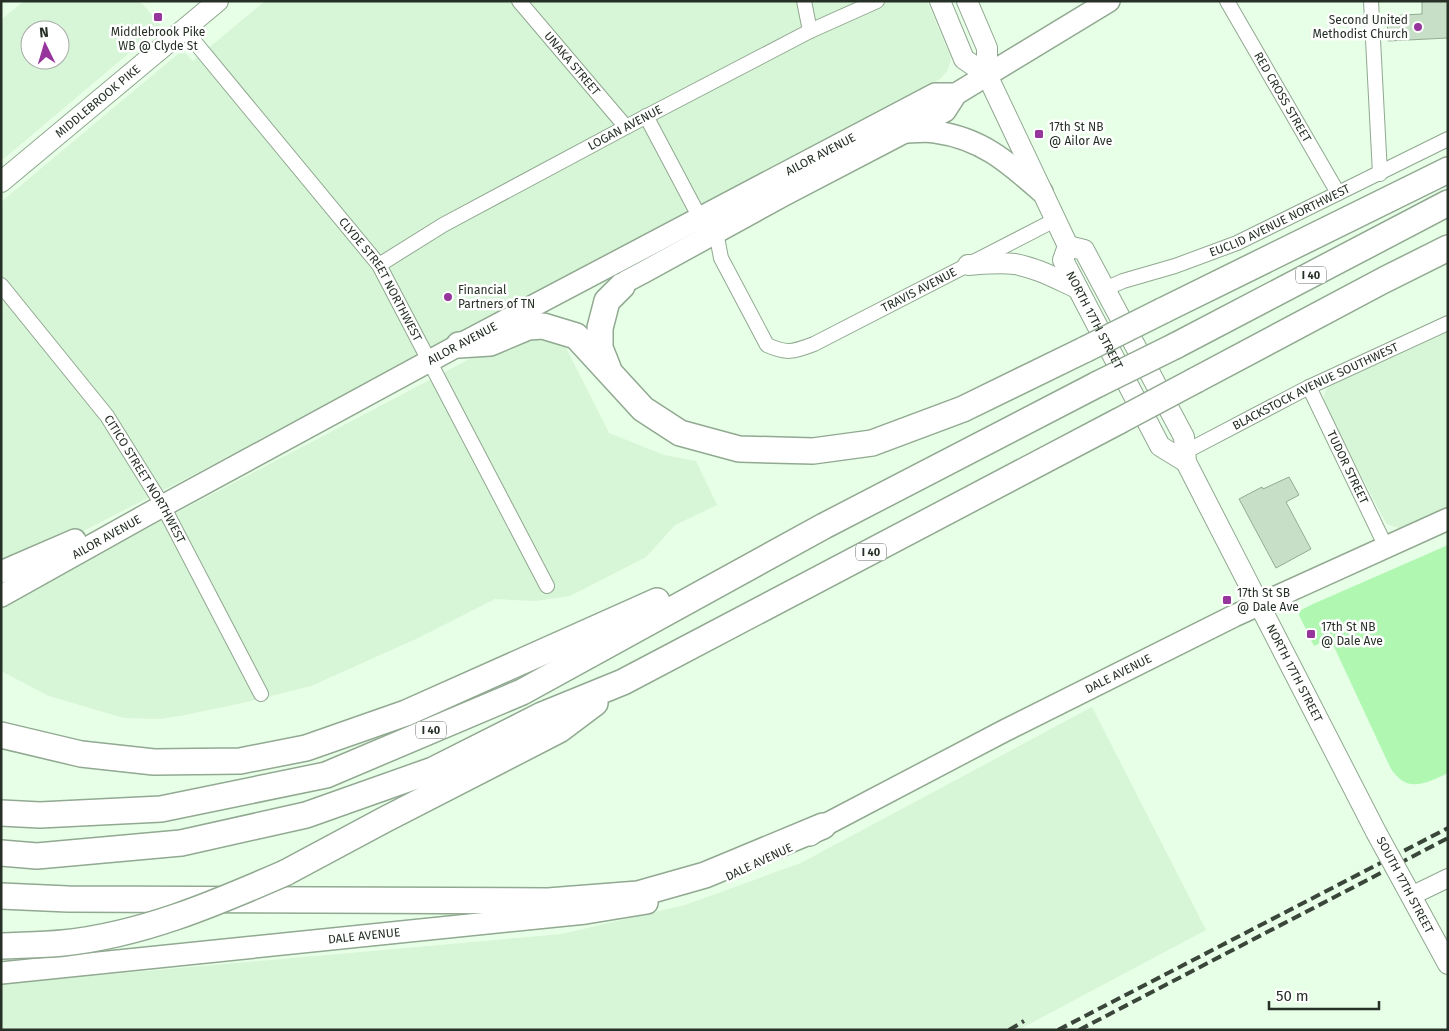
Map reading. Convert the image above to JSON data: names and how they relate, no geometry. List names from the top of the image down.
{
  "streets": {
    "highway": ["I 40"],
    "main road": [
      "MIDDLEBROOK PIKE",
      "AILOR AVENUE",
      "NORTH 17TH STREET",
      "DALE AVENUE",
      "SOUTH 17TH STREET"
    ],
    "street": [
      "UNAKA STREET",
      "RED CROSS STREET",
      "LOGAN AVENUE",
      "EUCLID AVENUE NORTHWEST",
      "CLYDE STREET NORTHWEST",
      "TRAVIS AVENUE",
      "BLACKSTOCK AVENUE SOUTHWEST",
      "TUDOR STREET",
      "CITICO STREET NORTHWEST"
    ]
  },
  "crossings": [
    ["UNAKA STREET", "LOGAN AVENUE"],
    ["RED CROSS STREET", "EUCLID AVENUE NORTHWEST"],
    ["MIDDLEBROOK PIKE", "CLYDE STREET NORTHWEST"],
    ["LOGAN AVENUE", "CLYDE STREET NORTHWEST"],
    ["AILOR AVENUE", "CLYDE STREET NORTHWEST"],
    ["AILOR AVENUE", "TRAVIS AVENUE"],
    ["AILOR AVENUE", "NORTH 17TH STREET"],
    ["AILOR AVENUE", "CITICO STREET NORTHWEST"],
    ["EUCLID AVENUE NORTHWEST", "NORTH 17TH STREET"],
    ["TRAVIS AVENUE", "NORTH 17TH STREET"],
    ["NORTH 17TH STREET", "BLACKSTOCK AVENUE SOUTHWEST"],
    ["NORTH 17TH STREET", "DALE AVENUE"],
    ["NORTH 17TH STREET", "SOUTH 17TH STREET"],
    ["BLACKSTOCK AVENUE SOUTHWEST", "TUDOR STREET"],
    ["TUDOR STREET", "DALE AVENUE"]
  ],
  "places": {
    "transit": [
      "Middlebrook Pike WB @ Clyde St",
      "17th St NB @ Ailor Ave",
      "17th St SB @ Dale Ave",
      "17th St NB @ Dale Ave"
    ],
    "other": ["Second United Methodist Church", "Financial Partners of TN"]
  },
  "scale_bar": "50 m",
  "north": "top"
}
